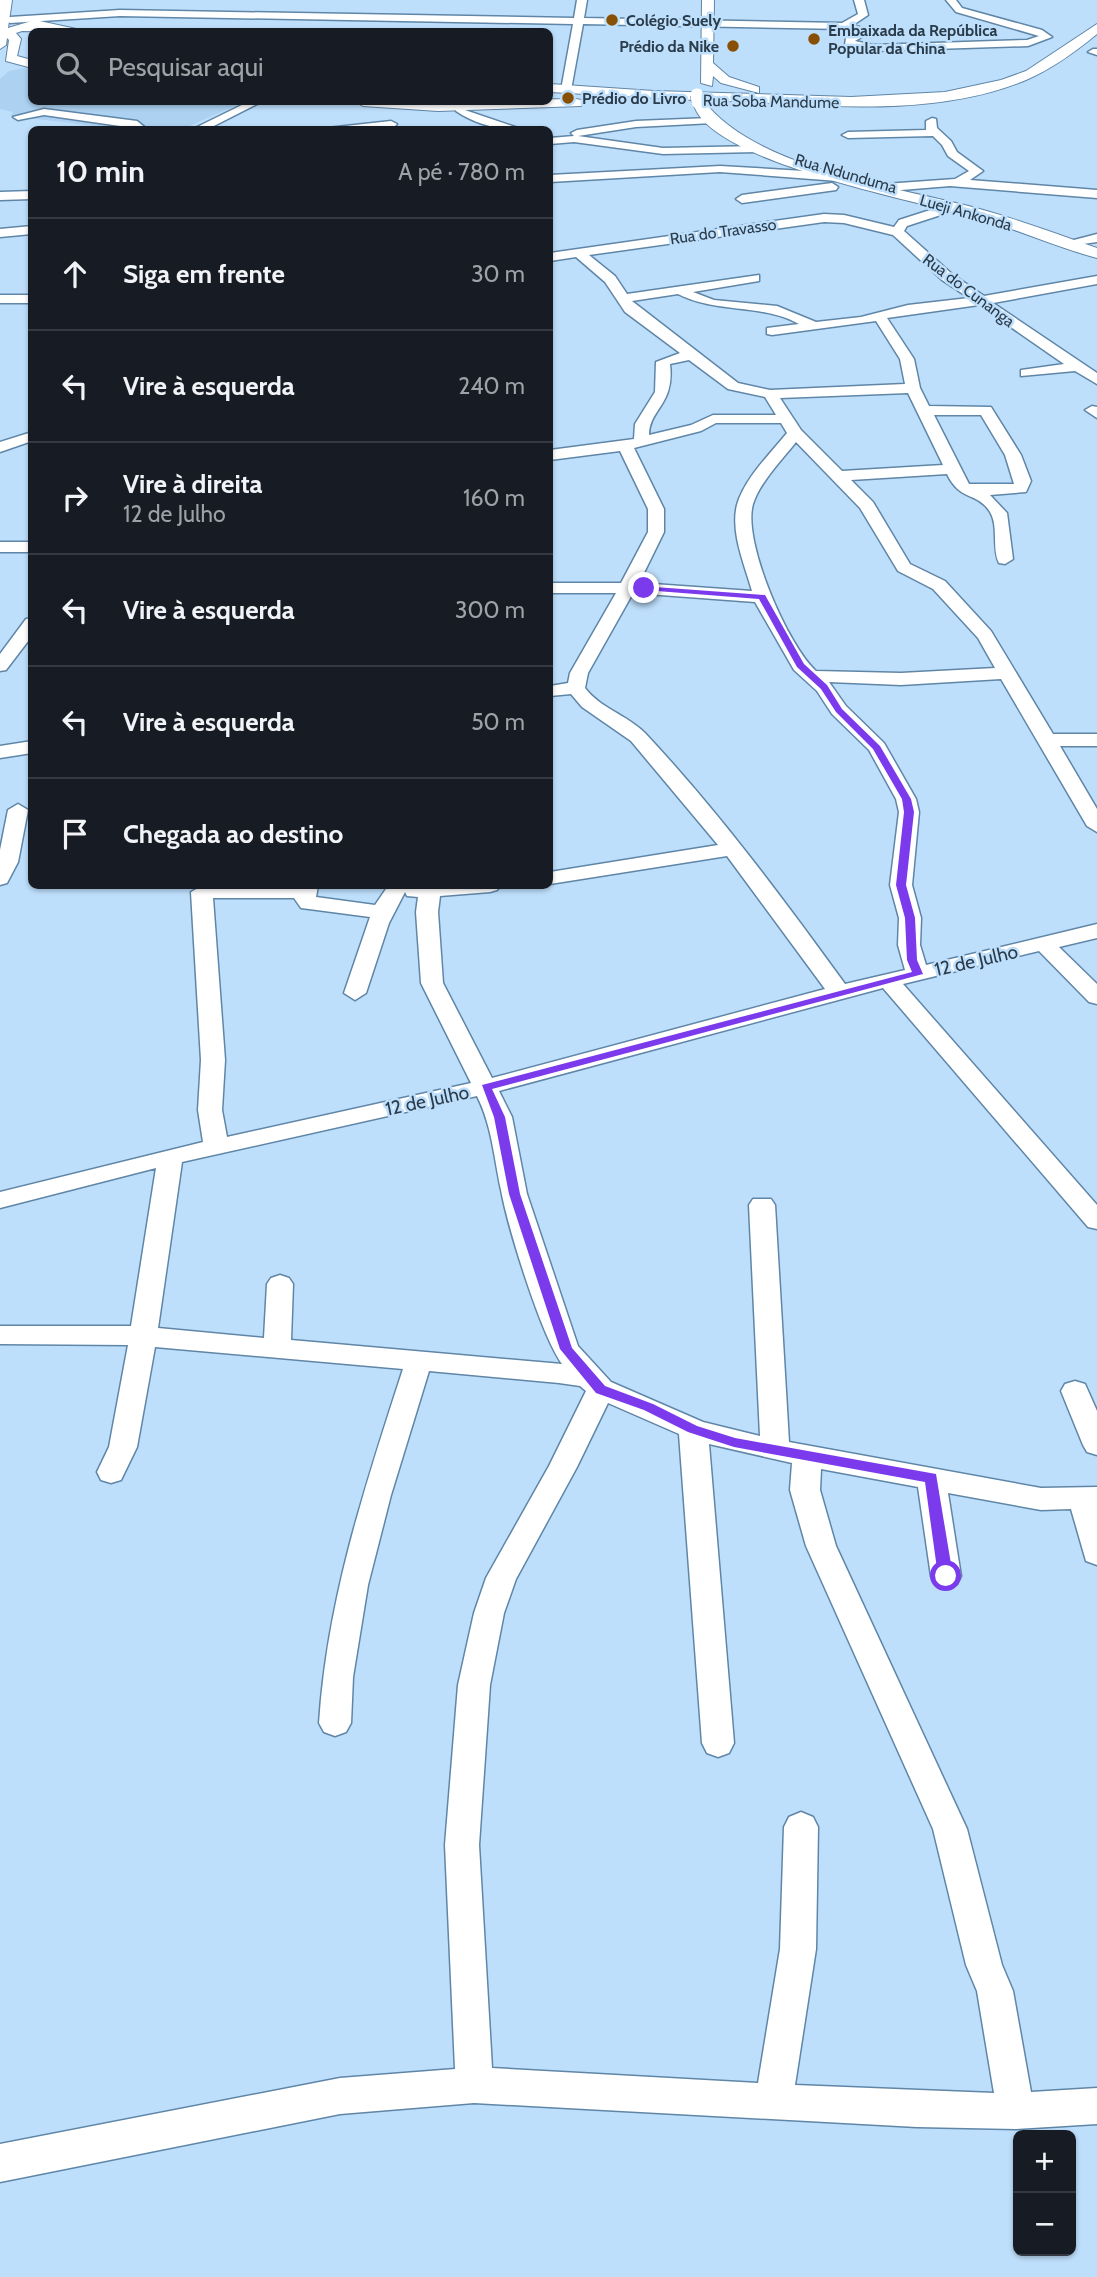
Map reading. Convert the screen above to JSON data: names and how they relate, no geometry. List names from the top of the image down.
{
  "streets": {
    "main road": ["Rua Soba Mandume", "Rua Ndunduma", "Lueji Ankonda"],
    "street": ["Rua do Travasso", "Rua do Cunanga", "12 de Julho"]
  },
  "crossings": [
    ["Rua Ndunduma", "Lueji Ankonda"],
    ["Rua do Travasso", "Rua do Cunanga"]
  ],
  "places": [
    "Colégio Suely",
    "Embaixada da República Popular da China",
    "Prédio da Nike",
    "Prédio do Livro"
  ],
  "page": {
    "search": "Pesquisar aqui",
    "heading": ["10 min", "A pé · 780 m"],
    "list": [
      ["Siga em frente", "30 m"],
      ["Vire à esquerda", "240 m"],
      ["Vire à direita", "12 de Julho", "160 m"],
      ["Vire à esquerda", "300 m"],
      ["Vire à esquerda", "50 m"],
      "Chegada ao destino"
    ],
    "map_buttons": ["+", "−"]
  }
}
